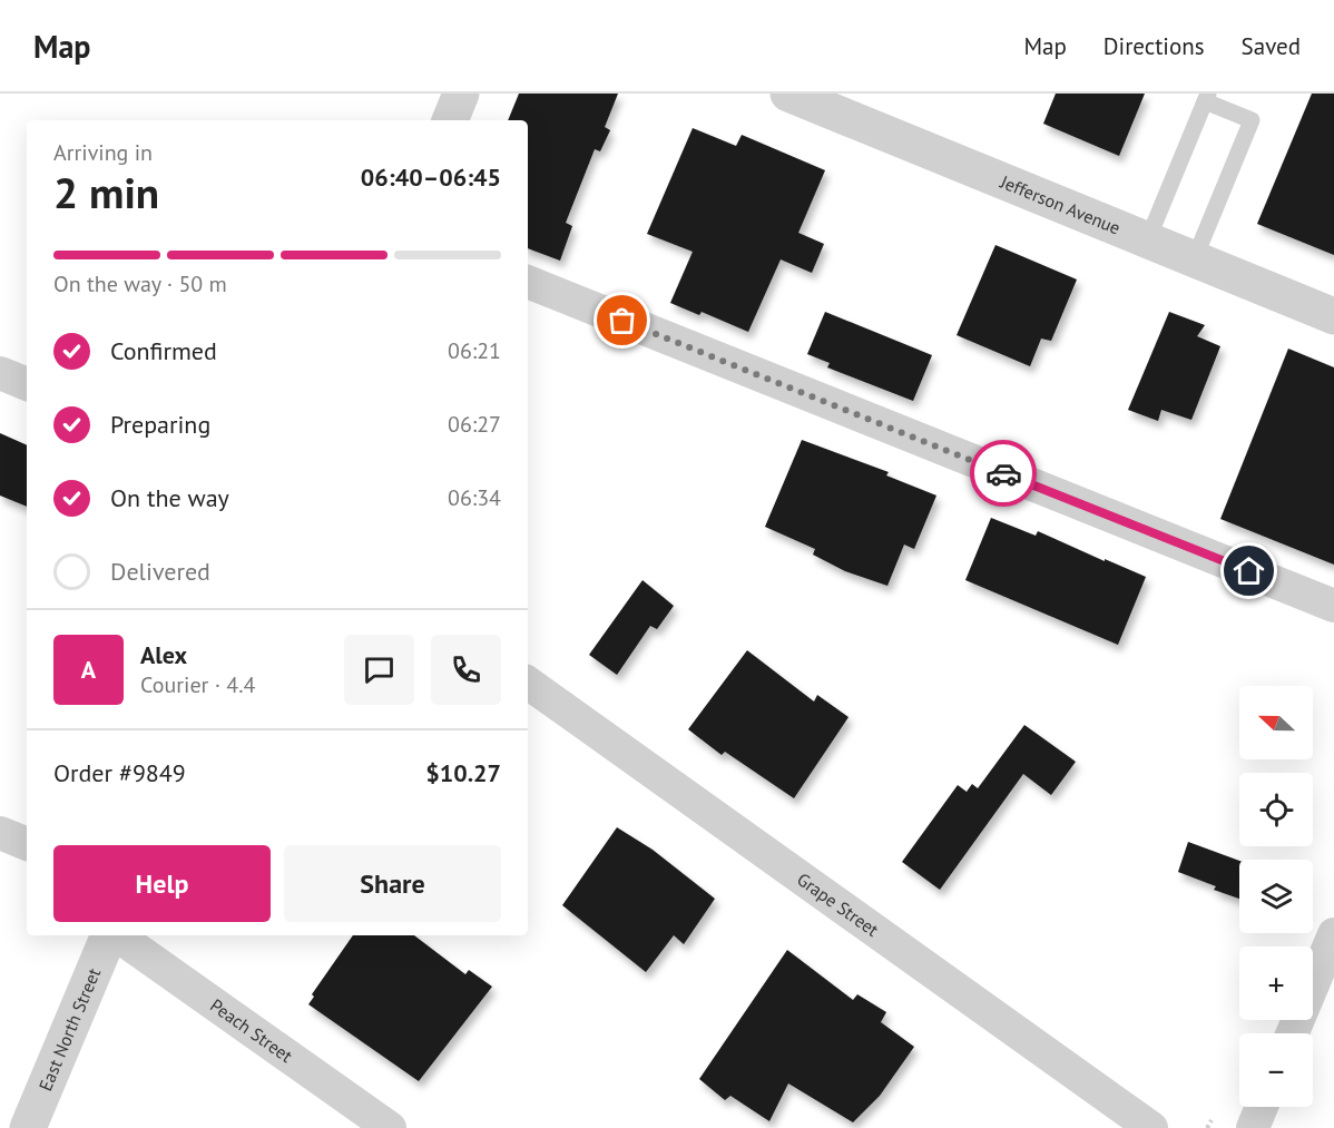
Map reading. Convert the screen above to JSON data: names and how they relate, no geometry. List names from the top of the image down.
{
  "streets": {
    "street": [
      "Jefferson Avenue",
      "Grape Street",
      "East North Street",
      "Peach Street"
    ]
  },
  "north": "left",
  "page": {
    "header": "Map",
    "nav": ["Map", "Directions", "Saved"],
    "heading": ["2 min", "Arriving in", "06:40–06:45"],
    "panel": [
      "Alex",
      "Courier · 4.4",
      "Order #9849",
      "$10.27"
    ],
    "bar": "On the way · 50 m",
    "list": [
      ["Confirmed", "06:21"],
      ["Preparing", "06:27"],
      ["On the way", "06:34"],
      "Delivered"
    ],
    "round": "A",
    "map_buttons": ["+", "−"],
    "buttons": ["Help", "Share"]
  }
}
